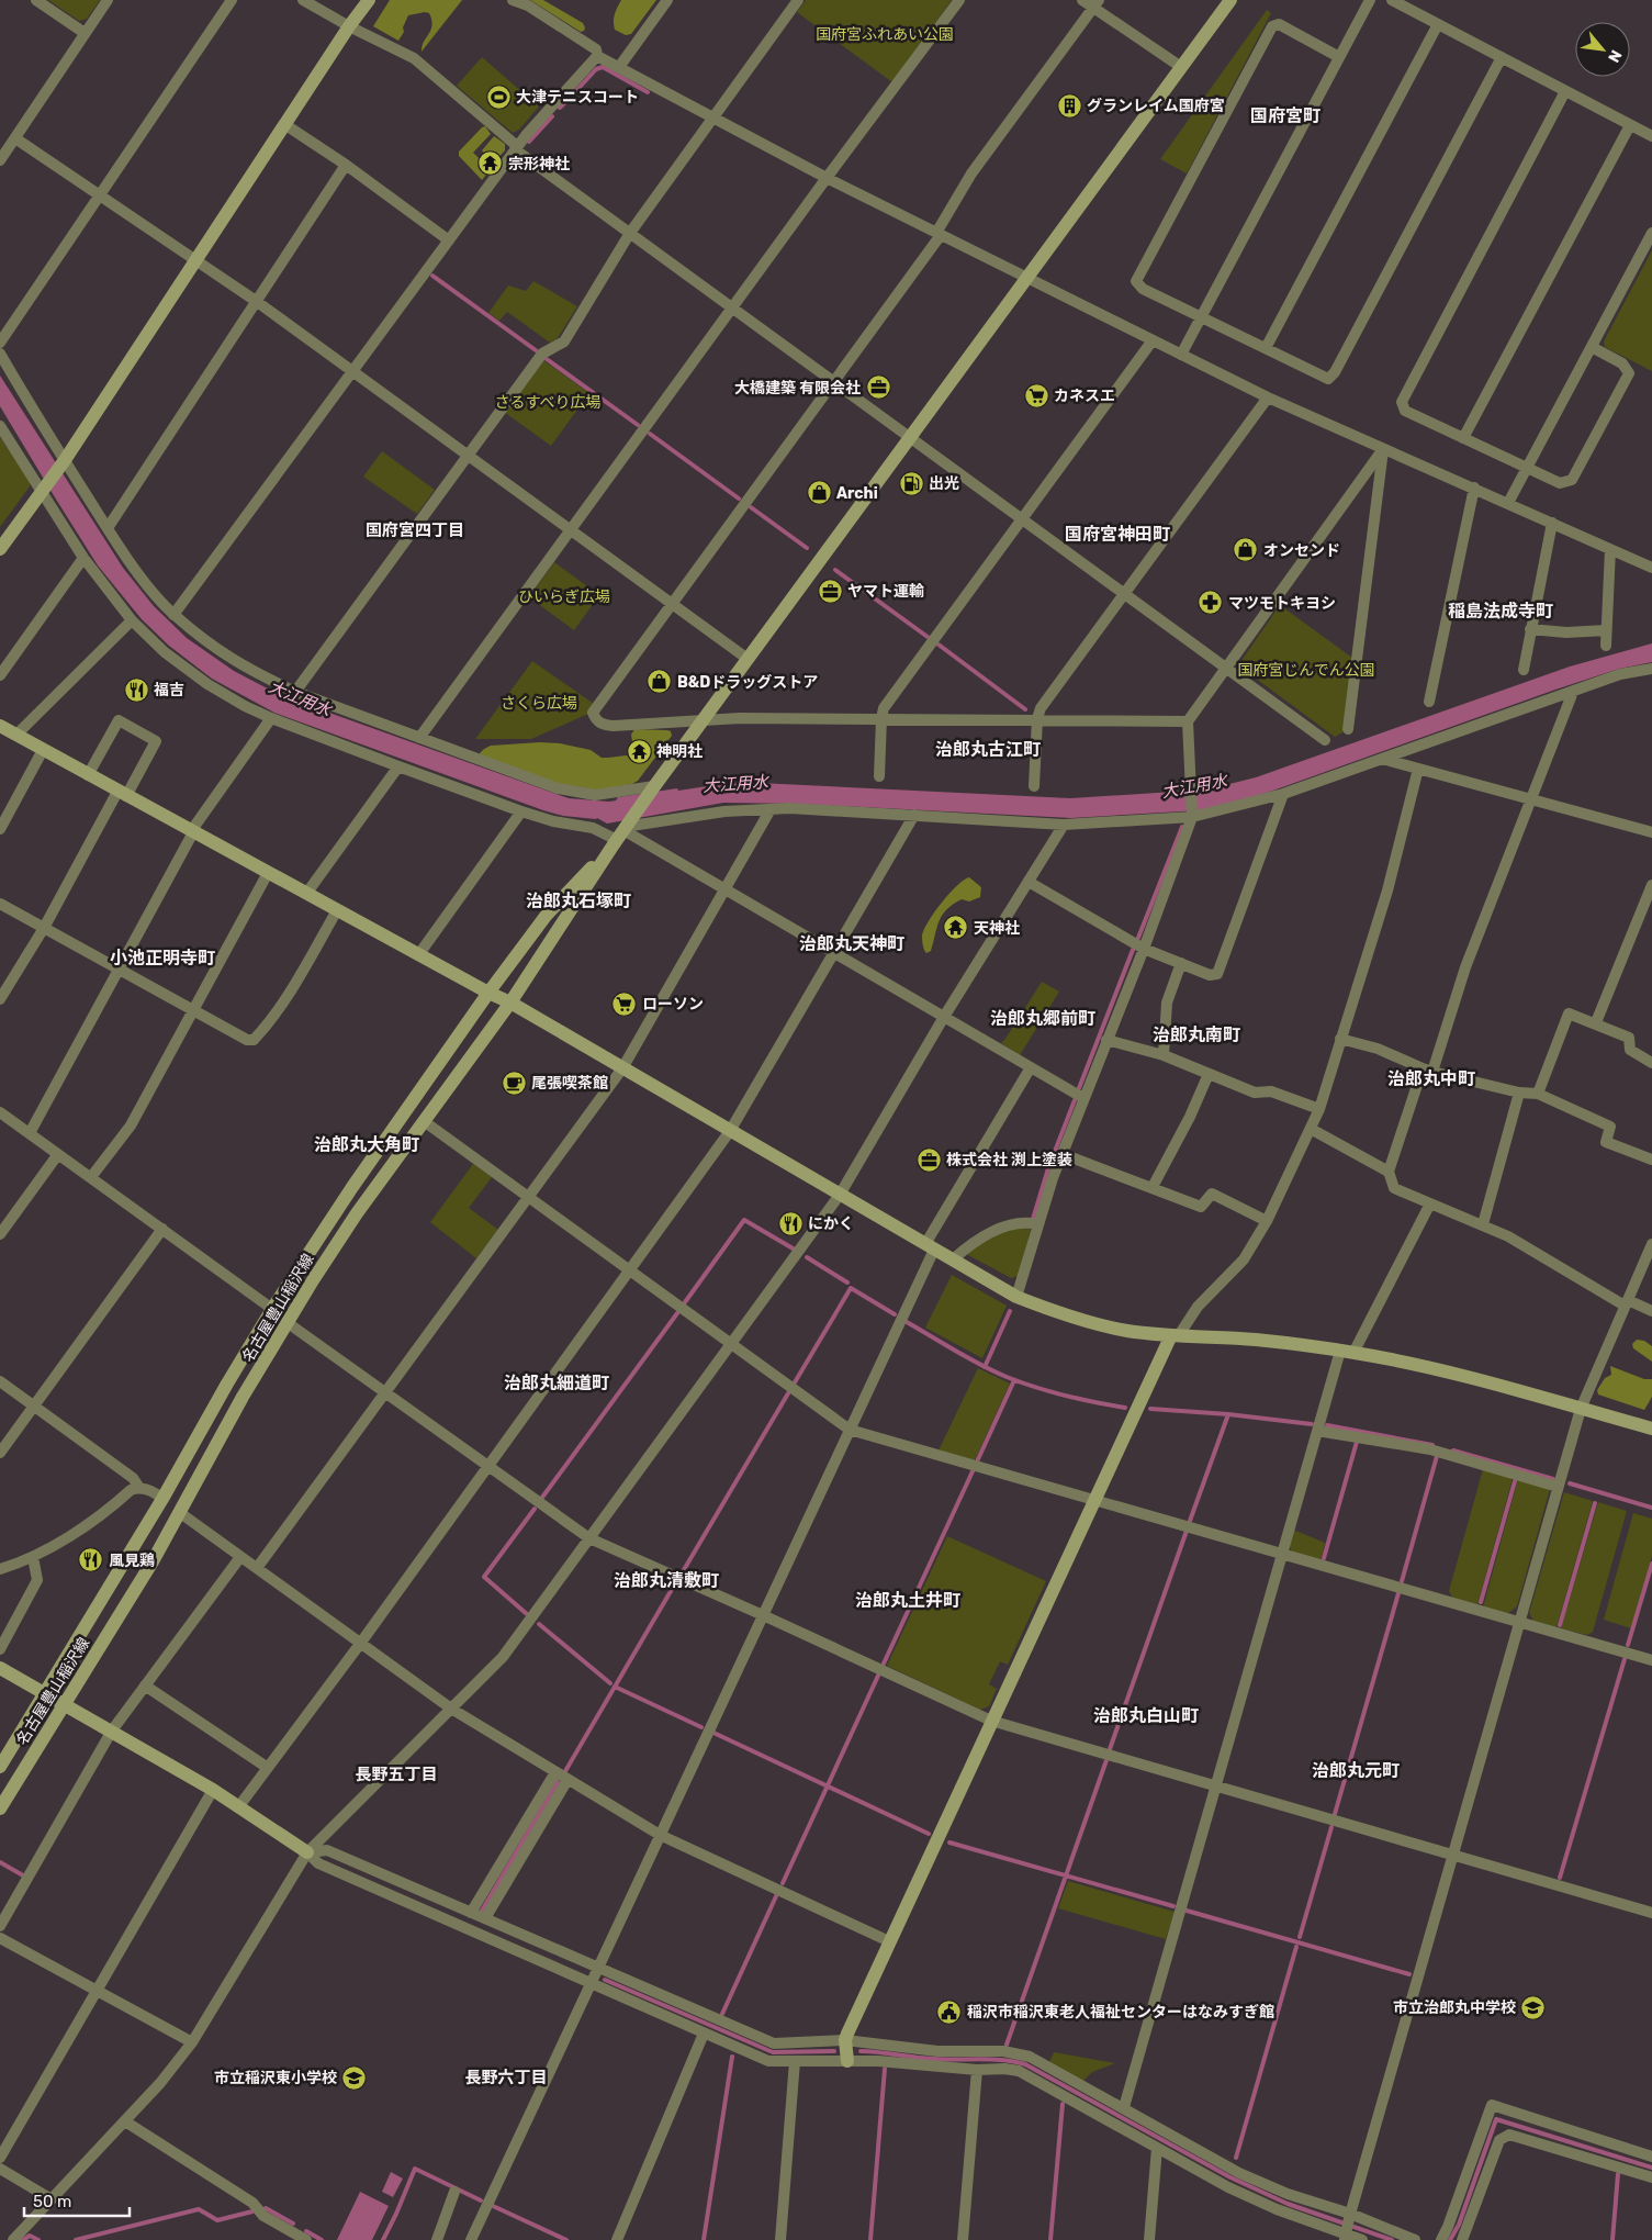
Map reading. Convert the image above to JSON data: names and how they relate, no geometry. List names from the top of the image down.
{
  "streets": {
    "street": ["名古屋豊山稲沢線"]
  },
  "districts": [
    "国府宮町",
    "国府宮四丁目",
    "国府宮神田町",
    "稲島法成寺町",
    "治郎丸古江町",
    "治郎丸石塚町",
    "治郎丸天神町",
    "小池正明寺町",
    "治郎丸郷前町",
    "治郎丸南町",
    "治郎丸中町",
    "治郎丸大角町",
    "治郎丸細道町",
    "治郎丸清敷町",
    "治郎丸土井町",
    "治郎丸白山町",
    "治郎丸元町",
    "長野五丁目",
    "長野六丁目"
  ],
  "water": ["大江用水"],
  "parks": [
    "国府宮ふれあい公園",
    "さるすべり広場",
    "ひいらぎ広場",
    "国府宮じんでん公園",
    "さくら広場"
  ],
  "places": {
    "sports": ["大津テニスコート"],
    "building": ["グランレイム国府宮"],
    "temple": ["宗形神社", "神明社", "天神社"],
    "office": ["大橋建築 有限会社", "ヤマト運輸", "株式会社 渕上塗装"],
    "supermarket": ["カネスエ", "ローソン"],
    "fuel station": ["出光"],
    "shop": ["Archi", "オンセンド", "B&Dドラッグストア"],
    "pharmacy": ["マツモトキヨシ"],
    "restaurant": ["福吉", "にかく", "風見鶏"],
    "cafe": ["尾張喫茶館"],
    "school or university": ["市立治郎丸中学校", "市立稲沢東小学校"],
    "public building": ["稲沢市稲沢東老人福祉センターはなみすぎ館"]
  },
  "scale_bar": "50 m",
  "north": "bottom right"
}
